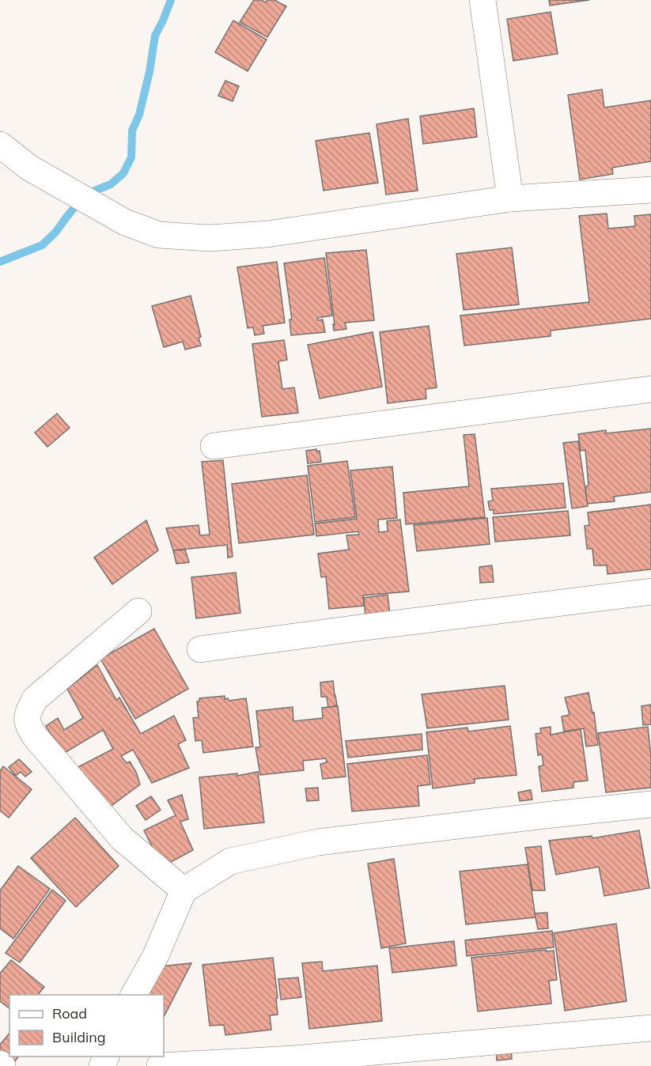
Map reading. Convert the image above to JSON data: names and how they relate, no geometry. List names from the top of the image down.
{
  "legend": ["Road", "Building"]
}
